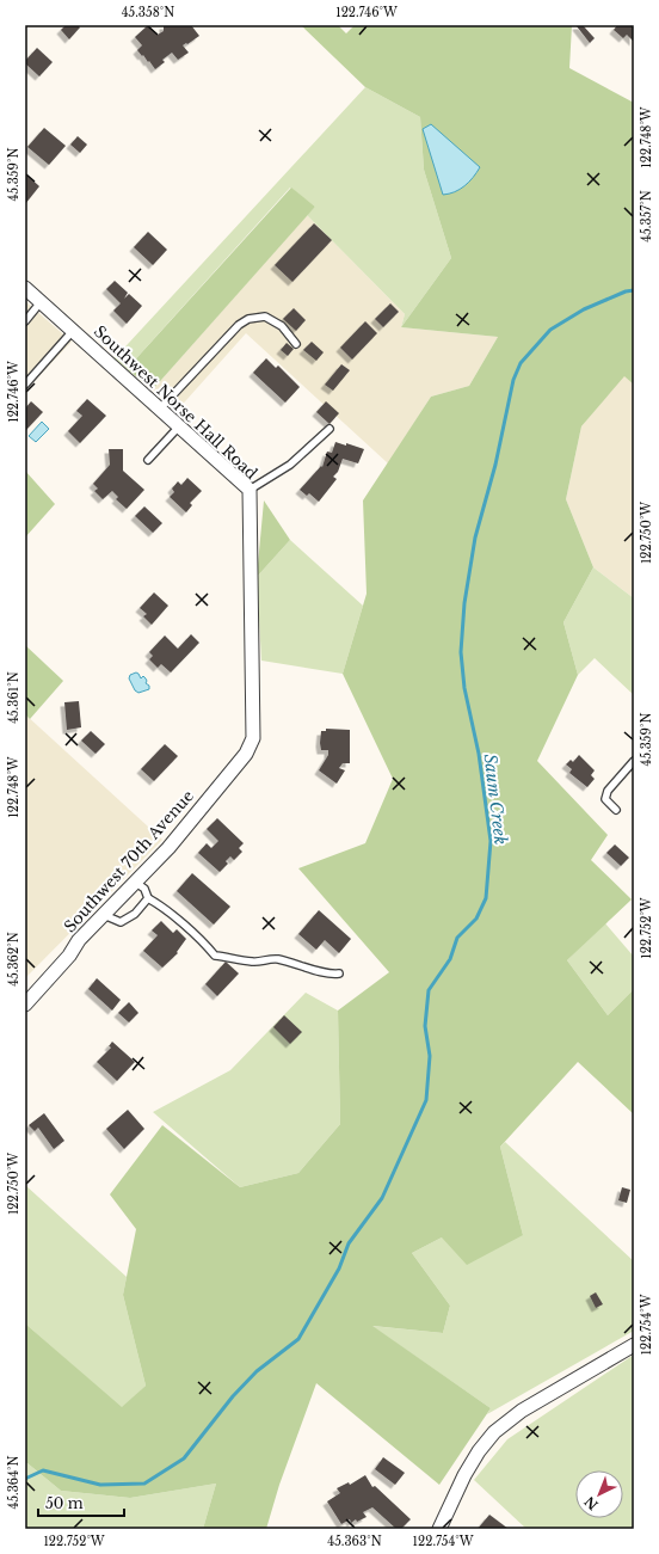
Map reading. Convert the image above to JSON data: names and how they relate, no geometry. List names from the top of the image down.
{
  "streets": {
    "street": ["Southwest Norse Hall Road", "Southwest 70th Avenue"]
  },
  "crossings": [
    ["Southwest Norse Hall Road", "Southwest 70th Avenue"]
  ],
  "water": ["Saum Creek"],
  "scale_bar": "50 m",
  "north": "bottom left",
  "coordinates": [
    "45.358°N",
    "122.746°W",
    "122.748°W",
    "45.359°N",
    "45.357°N",
    "122.750°W",
    "45.361°N",
    "122.752°W",
    "45.362°N",
    "122.754°W",
    "45.364°N",
    "45.363°N"
  ]
}
